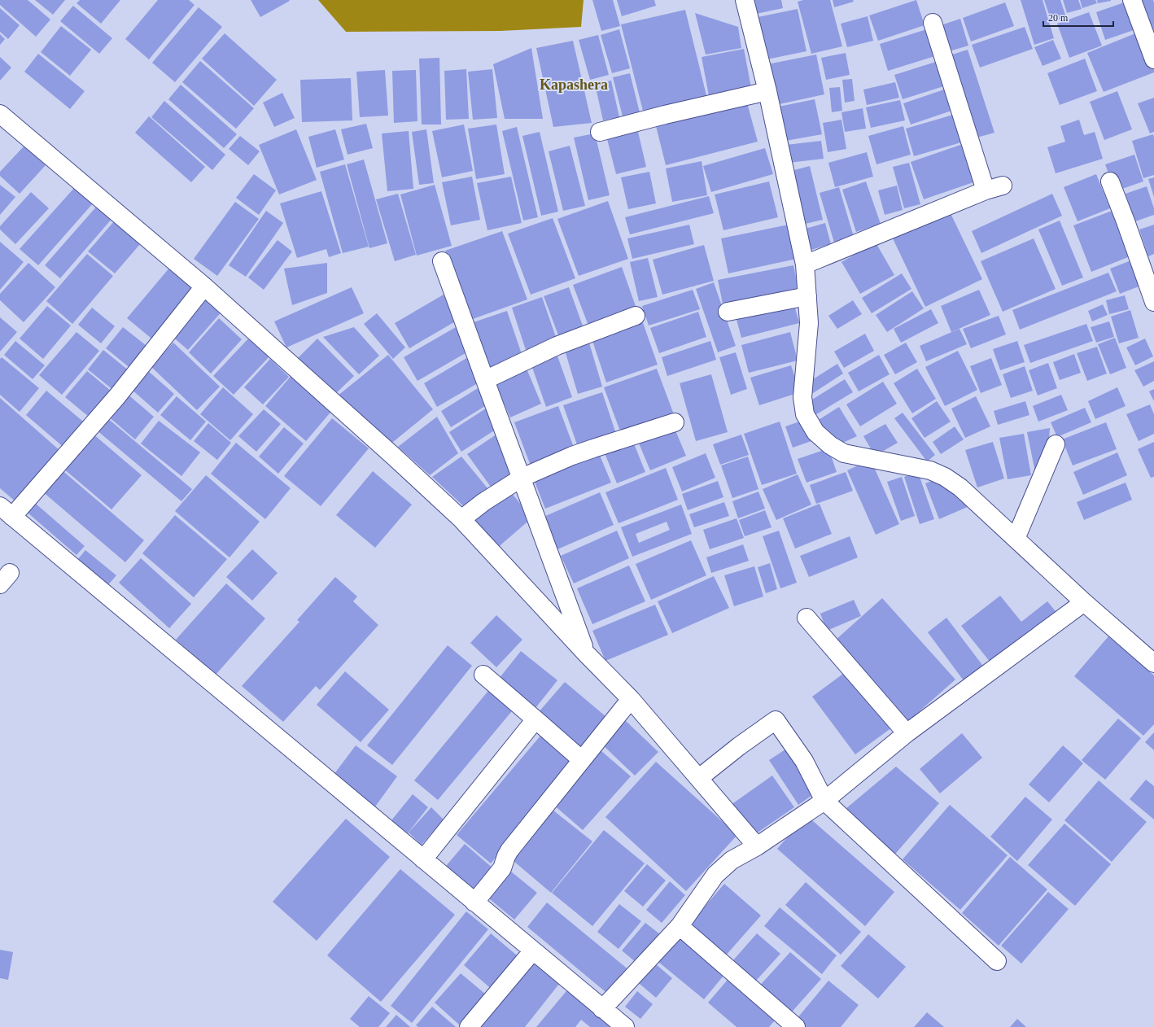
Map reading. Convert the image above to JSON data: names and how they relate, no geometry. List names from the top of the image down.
{
  "districts": ["Kapashera"],
  "scale_bar": "20 m"
}
